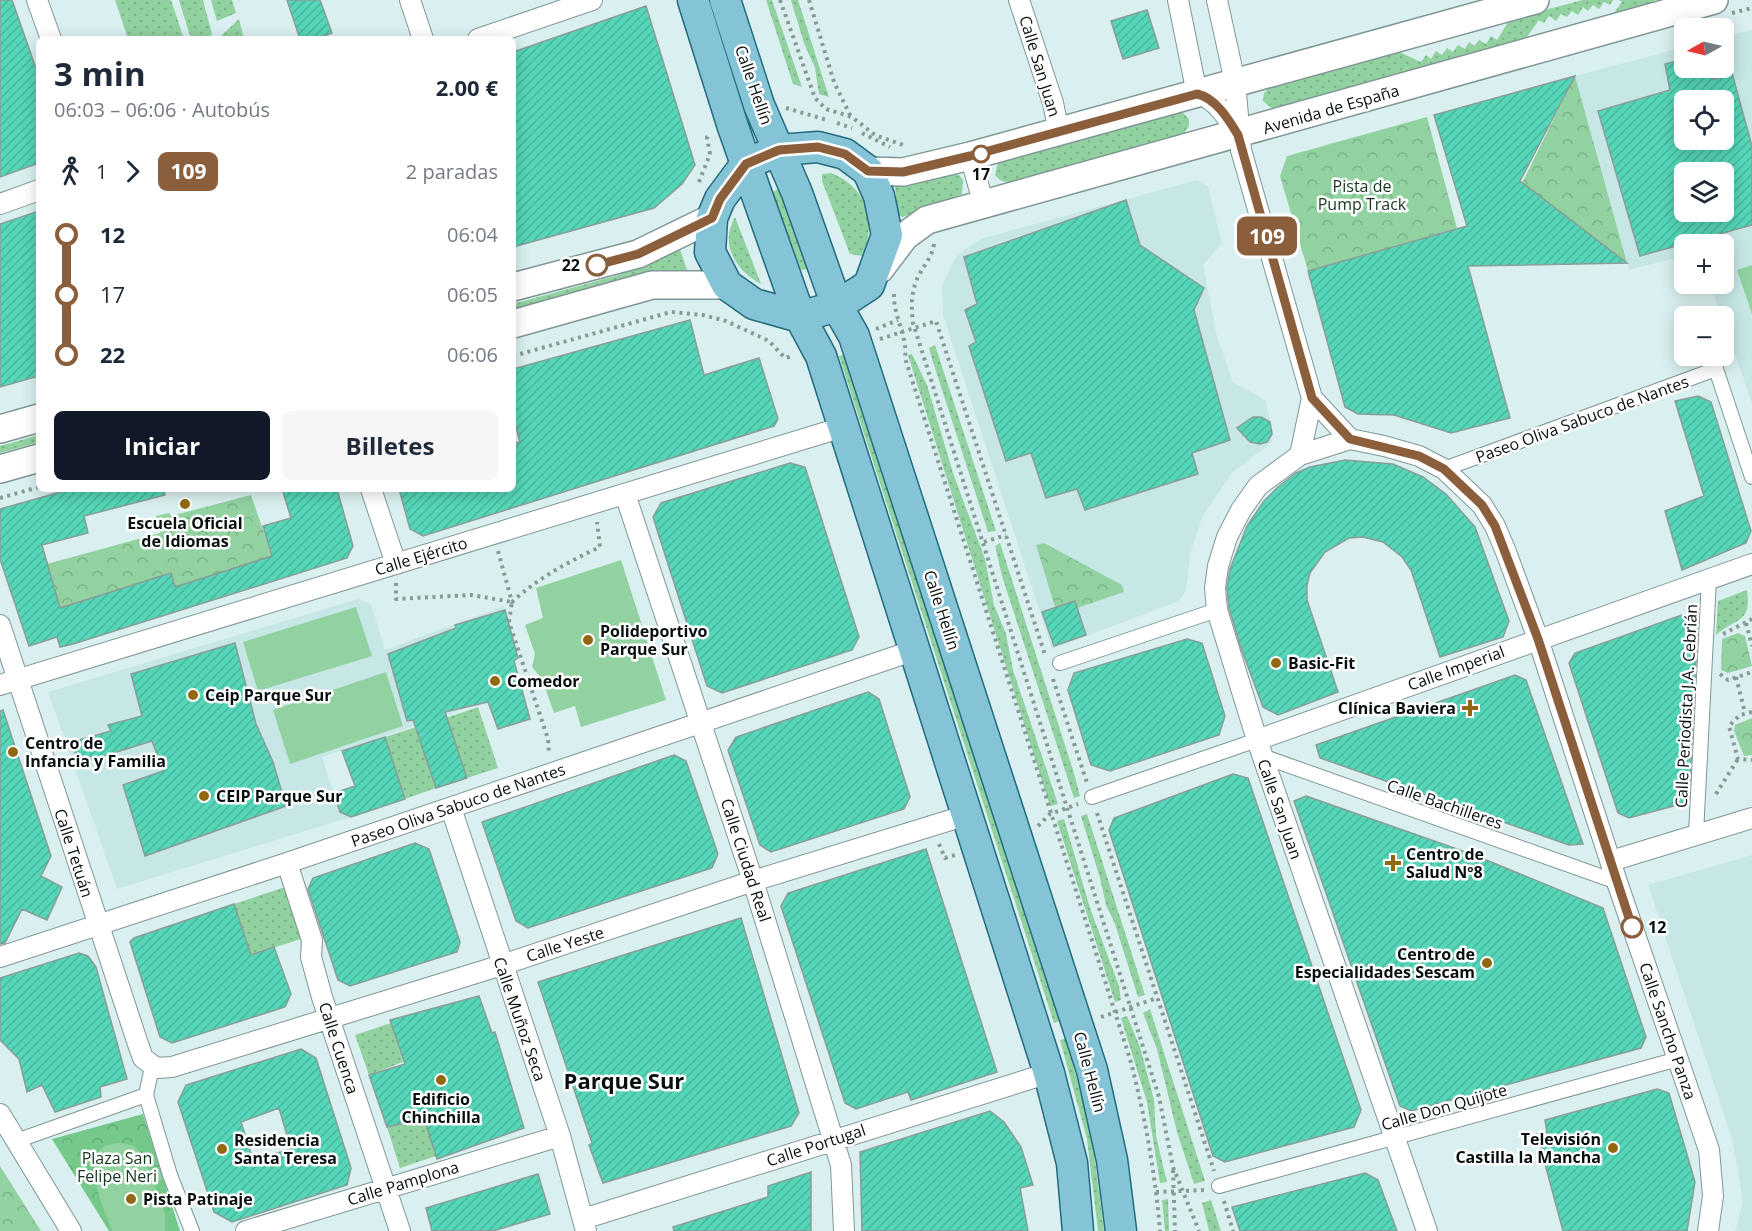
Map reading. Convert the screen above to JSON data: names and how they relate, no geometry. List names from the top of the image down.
{
  "streets": {
    "main road": ["Calle Hellín", "Avenida de España"],
    "street": [
      "Calle San Juan",
      "Paseo Oliva Sabuco de Nantes",
      "Calle Ejército",
      "Calle Imperial",
      "Calle Periodista J.A. Cebrián",
      "Calle Bachilleres",
      "Calle Tetuán",
      "Calle Ciudad Real",
      "Calle Yeste",
      "Calle Muñoz Seca",
      "Calle Sancho Panza",
      "Calle Cuenca",
      "Calle Don Quijote",
      "Calle Portugal",
      "Calle Pamplona"
    ]
  },
  "crossings": [
    ["Calle San Juan", "Calle Imperial"],
    ["Calle San Juan", "Calle Bachilleres"],
    ["Calle San Juan", "Calle Sancho Panza"],
    ["Calle San Juan", "Calle Don Quijote"],
    ["Calle Hellín", "Avenida de España"],
    ["Calle Hellín", "Paseo Oliva Sabuco de Nantes"],
    ["Calle Hellín", "Calle Ejército"],
    ["Calle Hellín", "Calle Yeste"],
    ["Calle Hellín", "Calle Portugal"],
    ["Paseo Oliva Sabuco de Nantes", "Calle Tetuán"],
    ["Paseo Oliva Sabuco de Nantes", "Calle Ciudad Real"],
    ["Paseo Oliva Sabuco de Nantes", "Calle Muñoz Seca"],
    ["Paseo Oliva Sabuco de Nantes", "Calle Sancho Panza"],
    ["Paseo Oliva Sabuco de Nantes", "Calle Cuenca"],
    ["Calle Ejército", "Calle Tetuán"],
    ["Calle Ejército", "Calle Ciudad Real"],
    ["Calle Imperial", "Calle Periodista J.A. Cebrián"],
    ["Calle Imperial", "Calle Bachilleres"],
    ["Calle Imperial", "Calle Sancho Panza"],
    ["Calle Bachilleres", "Calle Sancho Panza"],
    ["Calle Tetuán", "Calle Yeste"],
    ["Calle Ciudad Real", "Calle Yeste"],
    ["Calle Ciudad Real", "Calle Portugal"],
    ["Calle Yeste", "Calle Muñoz Seca"],
    ["Calle Yeste", "Calle Cuenca"],
    ["Calle Muñoz Seca", "Calle Portugal"],
    ["Calle Muñoz Seca", "Calle Pamplona"],
    ["Calle Sancho Panza", "Calle Don Quijote"],
    ["Calle Cuenca", "Calle Pamplona"]
  ],
  "districts": ["Parque Sur"],
  "parks": ["Pista de Pump Track", "Plaza San Felipe Neri"],
  "places": {
    "other": [
      "17",
      "22",
      "Escuela Oficial de Idiomas",
      "Polideportivo Parque Sur",
      "Basic-Fit",
      "Comedor",
      "Ceip Parque Sur",
      "Centro de Infancia y Familia",
      "CEIP Parque Sur",
      "12",
      "Centro de Especialidades Sescam",
      "Edificio Chinchilla",
      "Televisión Castilla la Mancha",
      "Residencia Santa Teresa",
      "Pista Patinaje"
    ],
    "health": ["Clínica Baviera", "Centro de Salud Nº8"]
  },
  "lines": ["bus line 109"],
  "north": "left",
  "page": {
    "on_map": "109",
    "map_buttons": ["+", "−"],
    "heading": ["3 min", "06:03 – 06:06 · Autobús", "2.00 €"],
    "legs": ["1", "109", "2 paradas"],
    "list": [
      {
        "name": "12",
        "value": "06:04"
      },
      {
        "name": "17",
        "value": "06:05"
      },
      {
        "name": "22",
        "value": "06:06"
      }
    ],
    "buttons": ["Iniciar", "Billetes"]
  }
}
